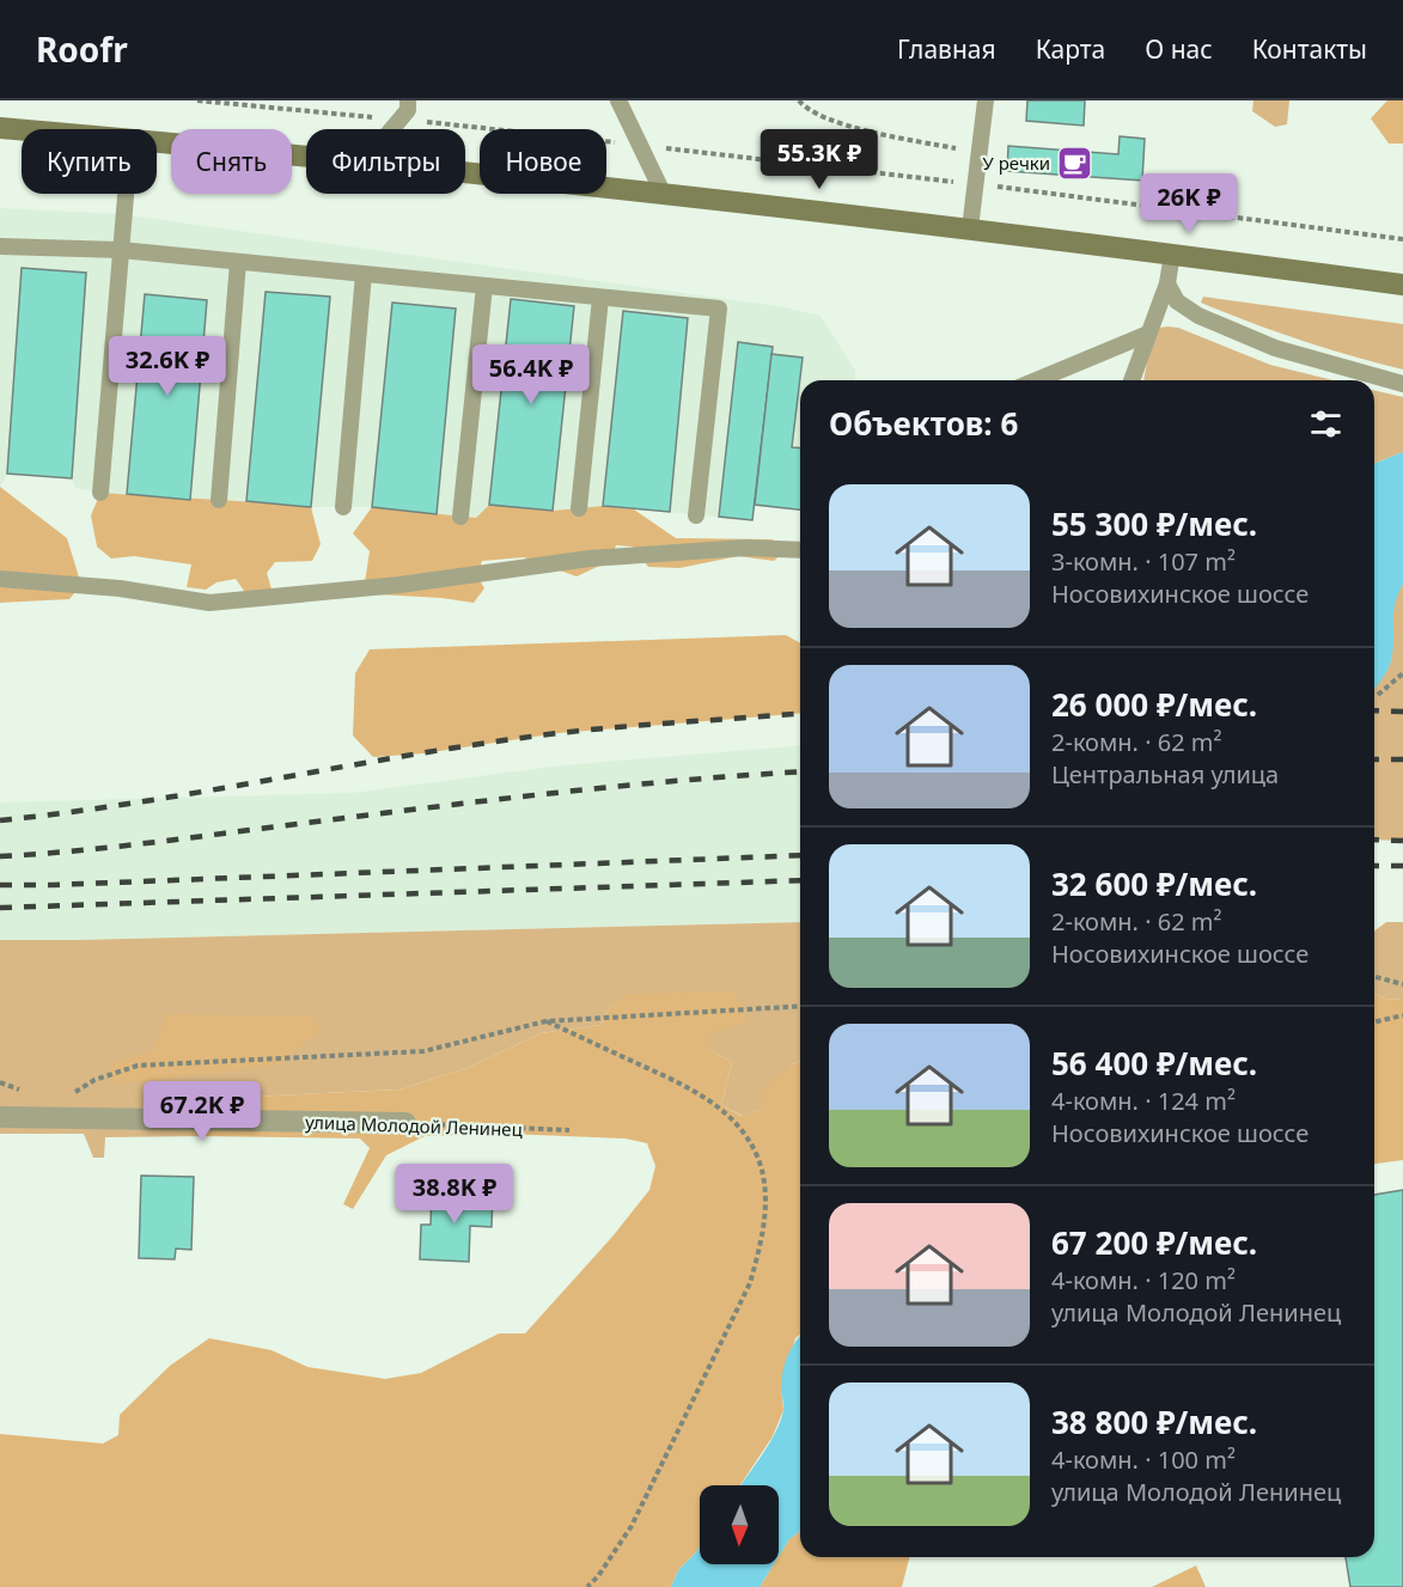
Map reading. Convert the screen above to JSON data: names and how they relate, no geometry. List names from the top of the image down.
{
  "streets": {
    "street": ["улица Молодой Ленинец"]
  },
  "places": {
    "cafe": ["У речки"]
  },
  "north": "bottom",
  "page": {
    "header": "Roofr",
    "nav": [
      "Главная",
      "Карта",
      "О нас",
      "Контакты"
    ],
    "price": [
      "55.3K ₽",
      "26K ₽",
      "32.6K ₽",
      "56.4K ₽",
      "67.2K ₽",
      "38.8K ₽"
    ],
    "chip": [
      "Купить",
      "Снять",
      "Фильтры",
      "Новое"
    ],
    "heading": "Объектов: 6",
    "list": [
      {
        "name": "55 300 ₽/мес.",
        "note": "3-комн. · 107 m² · Носовихинское шоссе"
      },
      {
        "name": "26 000 ₽/мес.",
        "note": "2-комн. · 62 m² · Центральная улица"
      },
      {
        "name": "32 600 ₽/мес.",
        "note": "2-комн. · 62 m² · Носовихинское шоссе"
      },
      {
        "name": "56 400 ₽/мес.",
        "note": "4-комн. · 124 m² · Носовихинское шоссе"
      },
      {
        "name": "67 200 ₽/мес.",
        "note": "4-комн. · 120 m² · улица Молодой Ленинец"
      },
      {
        "name": "38 800 ₽/мес.",
        "note": "4-комн. · 100 m² · улица Молодой Ленинец"
      }
    ]
  }
}
